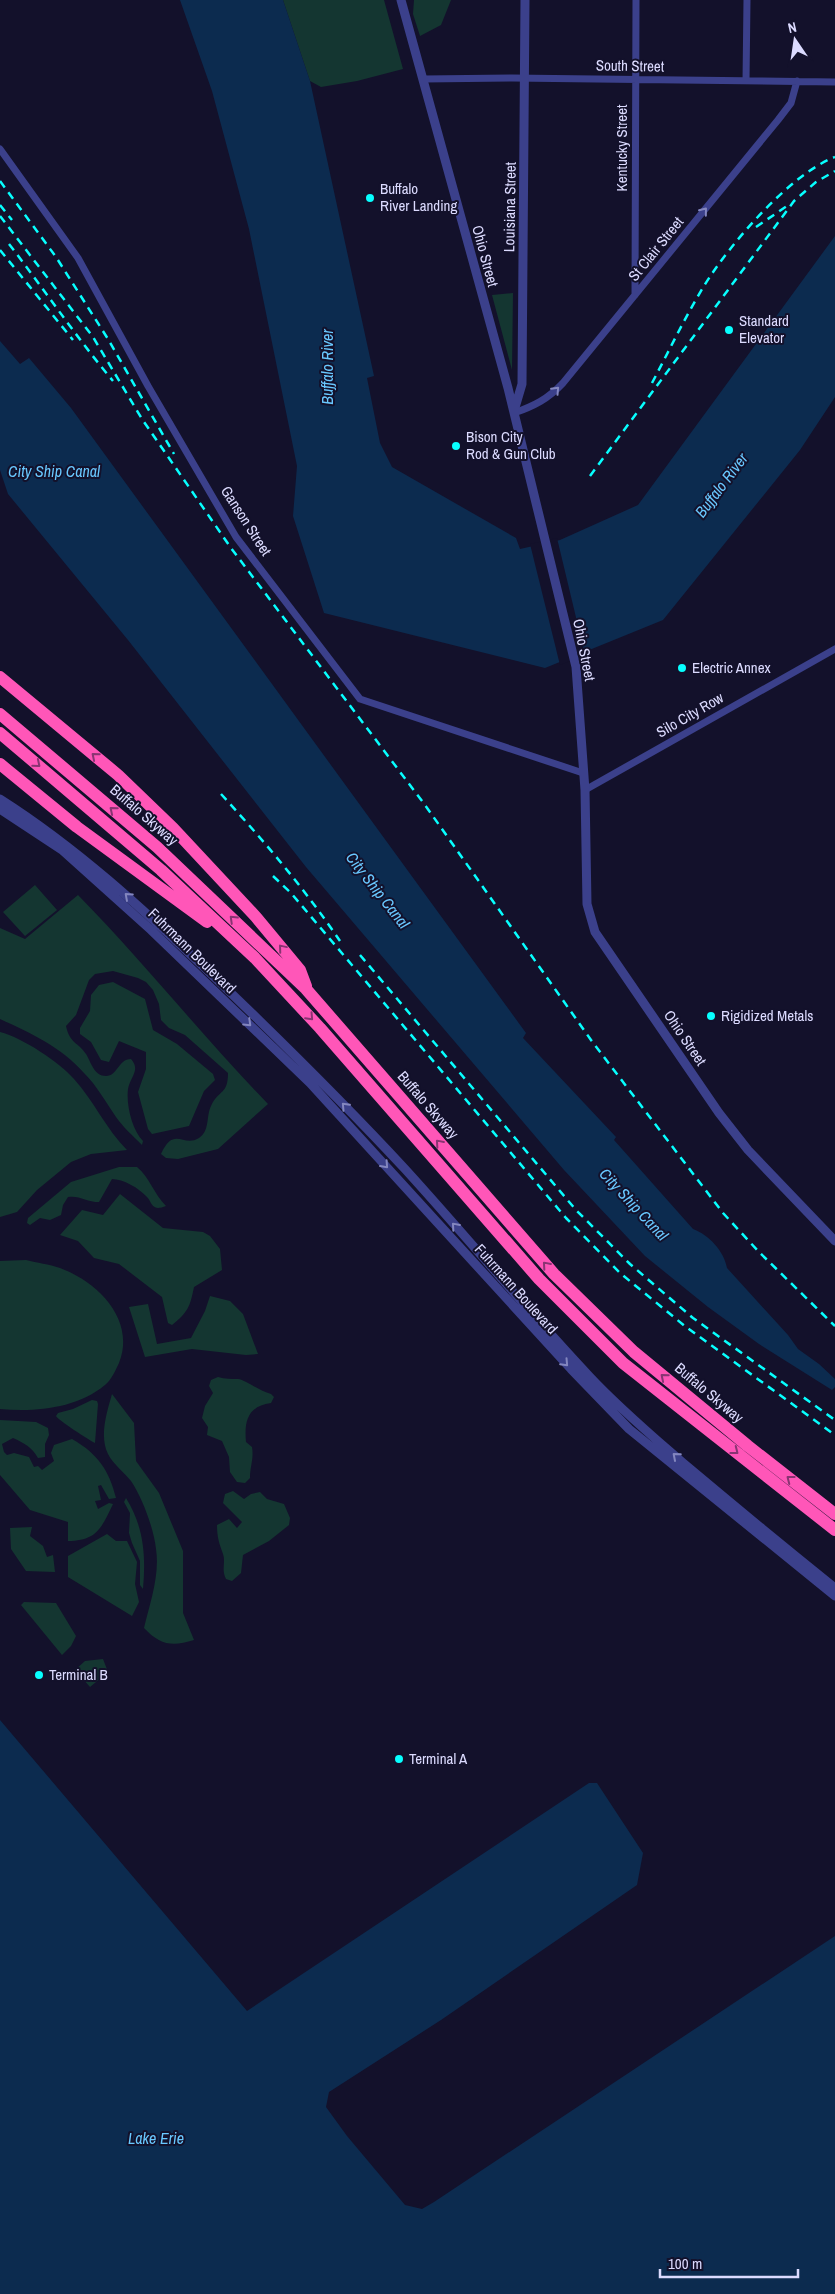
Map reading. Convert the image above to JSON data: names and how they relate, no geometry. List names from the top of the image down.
{
  "streets": {
    "highway": ["Buffalo Skyway"],
    "street": [
      "South Street",
      "Kentucky Street",
      "Louisiana Street",
      "St Clair Street",
      "Ohio Street",
      "Ganson Street",
      "Silo City Row",
      "Fuhrmann Boulevard"
    ]
  },
  "crossings": [
    ["South Street", "Kentucky Street"],
    ["South Street", "Louisiana Street"],
    ["South Street", "St Clair Street"],
    ["South Street", "Ohio Street"],
    ["Kentucky Street", "St Clair Street"],
    ["Louisiana Street", "St Clair Street"],
    ["Louisiana Street", "Ohio Street"],
    ["St Clair Street", "Ohio Street"],
    ["Ohio Street", "Ganson Street"],
    ["Ohio Street", "Silo City Row"]
  ],
  "one_way": ["St Clair Street"],
  "water": ["Buffalo River", "City Ship Canal", "Lake Erie"],
  "places": [
    "Buffalo River Landing",
    "Standard Elevator",
    "Bison City Rod & Gun Club",
    "Electric Annex",
    "Rigidized Metals",
    "Terminal B",
    "Terminal A"
  ],
  "scale_bar": "100 m",
  "north": "top"
}
